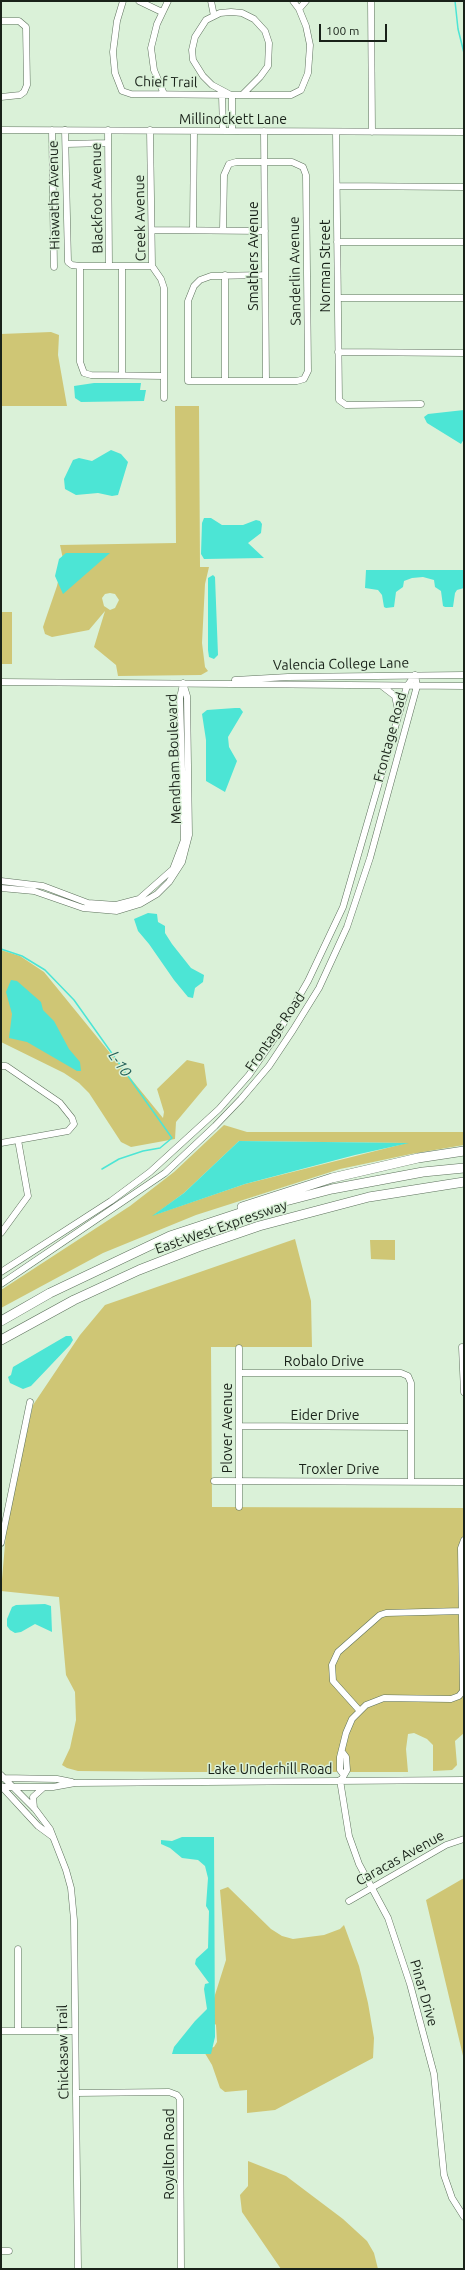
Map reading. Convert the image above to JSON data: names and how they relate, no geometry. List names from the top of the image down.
{
  "streets": {
    "highway": ["East-West Expressway"],
    "street": [
      "Chief Trail",
      "Millinockett Lane",
      "Hiawatha Avenue",
      "Blackfoot Avenue",
      "Creek Avenue",
      "Smathers Avenue",
      "Norman Street",
      "Sanderlin Avenue",
      "Valencia College Lane",
      "Frontage Road",
      "Mendham Boulevard",
      "Robalo Drive",
      "Eider Drive",
      "Plover Avenue",
      "Troxler Drive",
      "Lake Underhill Road",
      "Caracas Avenue",
      "Pinar Drive",
      "Chickasaw Trail",
      "Royalton Road"
    ]
  },
  "crossings": [
    ["Millinockett Lane", "Hiawatha Avenue"],
    ["Millinockett Lane", "Blackfoot Avenue"],
    ["Millinockett Lane", "Creek Avenue"],
    ["Millinockett Lane", "Smathers Avenue"],
    ["Millinockett Lane", "Norman Street"],
    ["Smathers Avenue", "Sanderlin Avenue"],
    ["Valencia College Lane", "Frontage Road"],
    ["Valencia College Lane", "Mendham Boulevard"],
    ["Robalo Drive", "Eider Drive"],
    ["Robalo Drive", "Plover Avenue"],
    ["Eider Drive", "Plover Avenue"],
    ["Plover Avenue", "Troxler Drive"],
    ["Lake Underhill Road", "Pinar Drive"],
    ["Lake Underhill Road", "Chickasaw Trail"],
    ["Caracas Avenue", "Pinar Drive"],
    ["Chickasaw Trail", "Royalton Road"]
  ],
  "water": ["L-10"],
  "scale_bar": "100 m"
}
